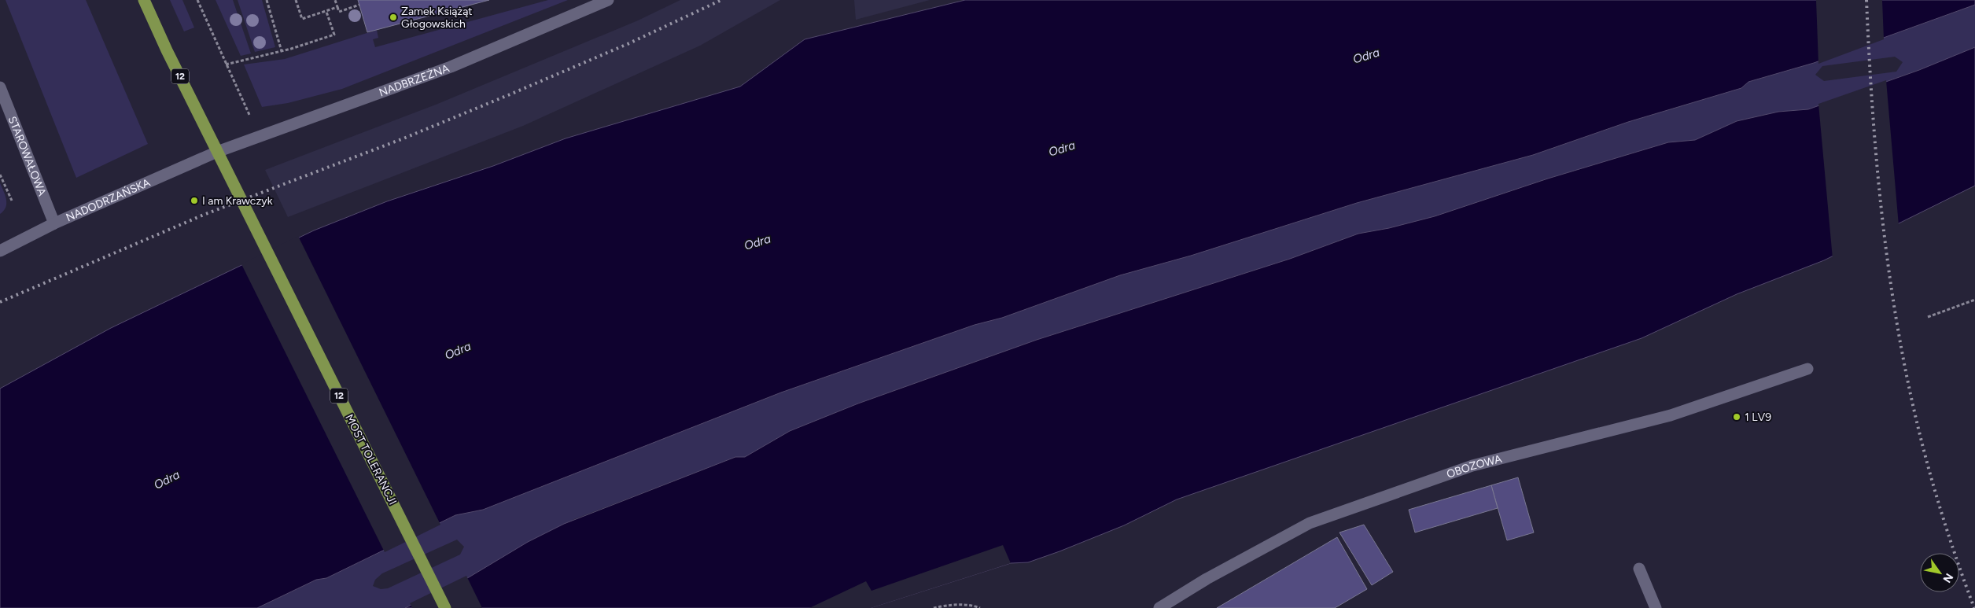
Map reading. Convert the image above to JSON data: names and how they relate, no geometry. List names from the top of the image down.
{
  "streets": {
    "main road": ["12", "MOST TOLERANCJI"],
    "street": [
      "NADBRZEŻNA",
      "STAROWAŁOWA",
      "NADODRZAŃSKA",
      "OBOZOWA"
    ]
  },
  "crossings": [
    ["12", "NADBRZEŻNA"],
    ["12", "NADODRZAŃSKA"],
    ["12", "MOST TOLERANCJI"],
    ["NADBRZEŻNA", "NADODRZAŃSKA"],
    ["NADBRZEŻNA", "MOST TOLERANCJI"],
    ["STAROWAŁOWA", "NADODRZAŃSKA"],
    ["NADODRZAŃSKA", "MOST TOLERANCJI"]
  ],
  "water": ["Odra"],
  "places": ["Zamek Książąt Głogowskich", "I am Krawczyk", "1 LV9"],
  "north": "bottom right"
}
